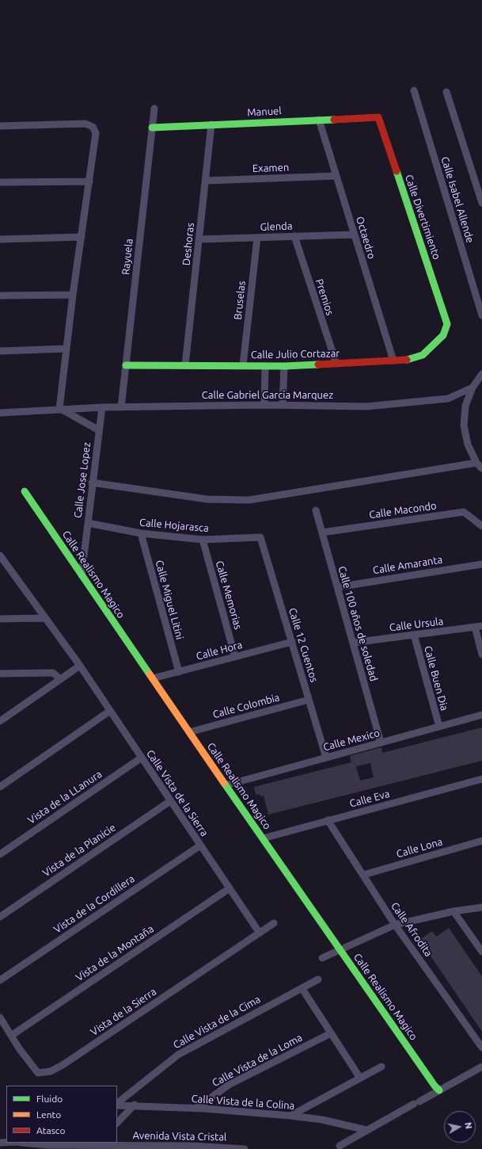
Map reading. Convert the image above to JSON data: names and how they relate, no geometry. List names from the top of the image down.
{
  "streets": {
    "street": [
      "Manuel",
      "Examen",
      "Calle Isabel Allende",
      "Calle Divertimiento",
      "Glenda",
      "Octaedro",
      "Deshoras",
      "Rayuela",
      "Premios",
      "Bruselas",
      "Calle Julio Cortazar",
      "Calle Gabriel Garcia Marquez",
      "Calle Jose Lopez",
      "Calle Macondo",
      "Calle Hojarasca",
      "Calle Amaranta",
      "Calle Realismo Magico",
      "Calle Memorias",
      "Calle Miguel Litini",
      "Calle 100 años de soledad",
      "Calle Ursula",
      "Calle 12 Cuentos",
      "Calle Hora",
      "Calle Buen Dia",
      "Calle Colombia",
      "Calle Mexico",
      "Calle Vista de la Sierra",
      "Vista de la LLanura",
      "Calle Eva",
      "Calle Lona",
      "Vista de la Planicie",
      "Vista de la Cordillera",
      "Calle Afrodita",
      "Vista de la Montaña",
      "Vista de la Sierra",
      "Calle Vista de la Cima",
      "Calle Vista de la Loma",
      "Calle Vista de la Colina",
      "Avenida Vista Cristal"
    ]
  },
  "crossings": [
    ["Manuel", "Calle Divertimiento"],
    ["Manuel", "Octaedro"],
    ["Manuel", "Deshoras"],
    ["Manuel", "Rayuela"],
    ["Examen", "Octaedro"],
    ["Examen", "Deshoras"],
    ["Calle Divertimiento", "Calle Julio Cortazar"],
    ["Glenda", "Octaedro"],
    ["Glenda", "Deshoras"],
    ["Glenda", "Premios"],
    ["Glenda", "Bruselas"],
    ["Octaedro", "Calle Julio Cortazar"],
    ["Deshoras", "Calle Julio Cortazar"],
    ["Rayuela", "Calle Julio Cortazar"],
    ["Rayuela", "Calle Gabriel Garcia Marquez"],
    ["Premios", "Calle Julio Cortazar"],
    ["Bruselas", "Calle Julio Cortazar"],
    ["Calle Gabriel Garcia Marquez", "Calle Jose Lopez"],
    ["Calle Jose Lopez", "Calle Hojarasca"],
    ["Calle Jose Lopez", "Calle Realismo Magico"],
    ["Calle Macondo", "Calle 100 años de soledad"],
    ["Calle Hojarasca", "Calle Memorias"],
    ["Calle Hojarasca", "Calle Miguel Litini"],
    ["Calle Hojarasca", "Calle 12 Cuentos"],
    ["Calle Amaranta", "Calle 100 años de soledad"],
    ["Calle Realismo Magico", "Calle Hora"],
    ["Calle Realismo Magico", "Calle Colombia"],
    ["Calle Realismo Magico", "Calle Mexico"],
    ["Calle Realismo Magico", "Calle Eva"],
    ["Calle Memorias", "Calle Hora"],
    ["Calle Miguel Litini", "Calle Hora"],
    ["Calle 100 años de soledad", "Calle Ursula"],
    ["Calle 100 años de soledad", "Calle Mexico"],
    ["Calle Ursula", "Calle Buen Dia"],
    ["Calle 12 Cuentos", "Calle Hora"],
    ["Calle 12 Cuentos", "Calle Colombia"],
    ["Calle 12 Cuentos", "Calle Mexico"],
    ["Calle Buen Dia", "Calle Mexico"],
    ["Calle Vista de la Sierra", "Vista de la LLanura"],
    ["Calle Vista de la Sierra", "Vista de la Planicie"],
    ["Calle Vista de la Sierra", "Vista de la Cordillera"],
    ["Calle Vista de la Sierra", "Vista de la Montaña"],
    ["Calle Vista de la Sierra", "Vista de la Sierra"],
    ["Calle Eva", "Calle Afrodita"],
    ["Calle Lona", "Calle Afrodita"],
    ["Vista de la Montaña", "Vista de la Sierra"],
    ["Calle Vista de la Loma", "Calle Vista de la Colina"]
  ],
  "legend": ["Fluido", "Lento", "Atasco"],
  "north": "right"
}
